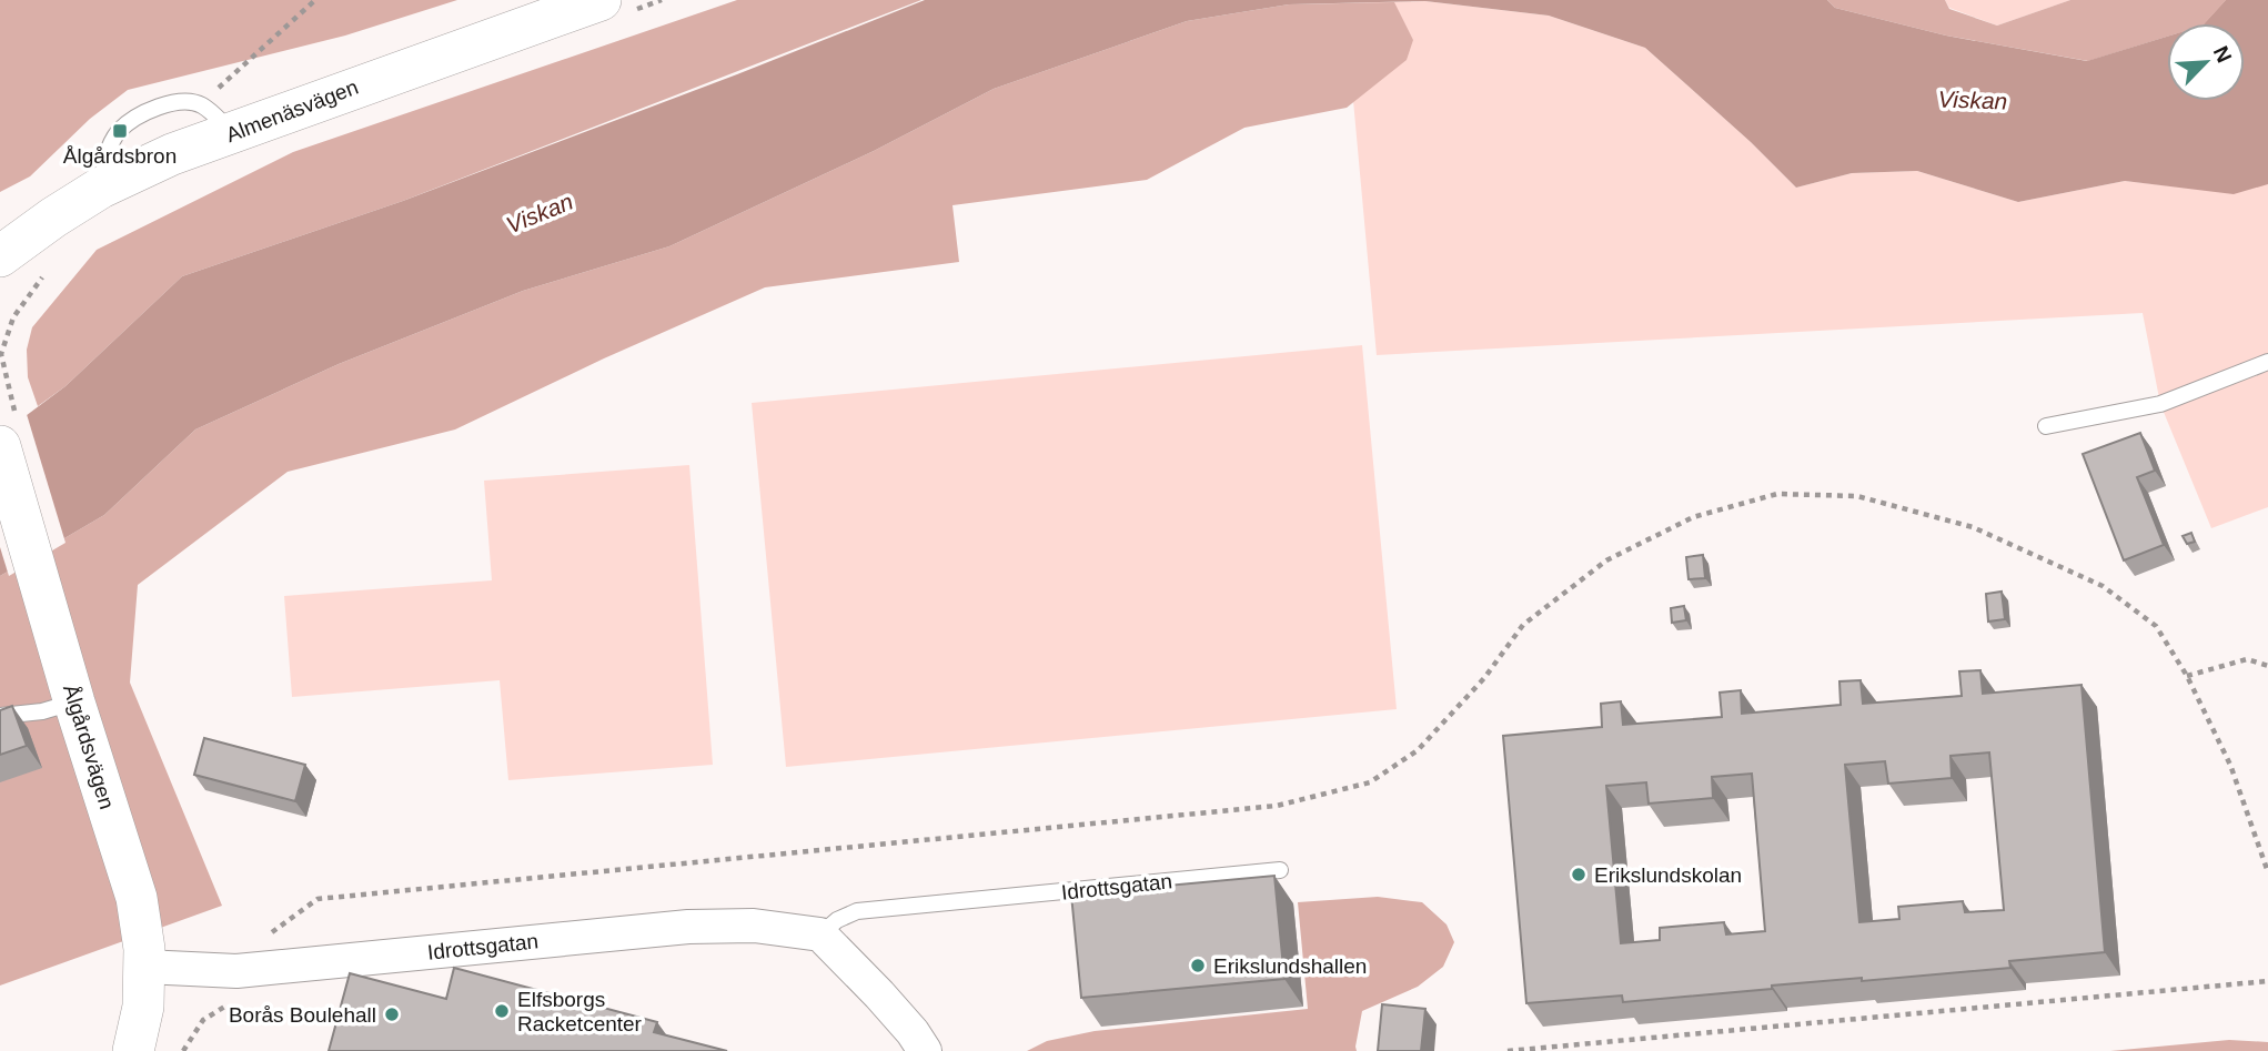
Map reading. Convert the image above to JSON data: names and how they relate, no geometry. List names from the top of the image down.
{
  "streets": {
    "street": ["Almenäsvägen", "Ålgårdsvägen", "Idrottsgatan"]
  },
  "crossings": [
    ["Ålgårdsvägen", "Idrottsgatan"]
  ],
  "water": ["Viskan"],
  "places": {
    "transit": ["Ålgårdsbron"],
    "other": [
      "Erikslundskolan",
      "Erikslundshallen",
      "Elfsborgs Racketcenter",
      "Borås Boulehall"
    ]
  },
  "north": "top right"
}
